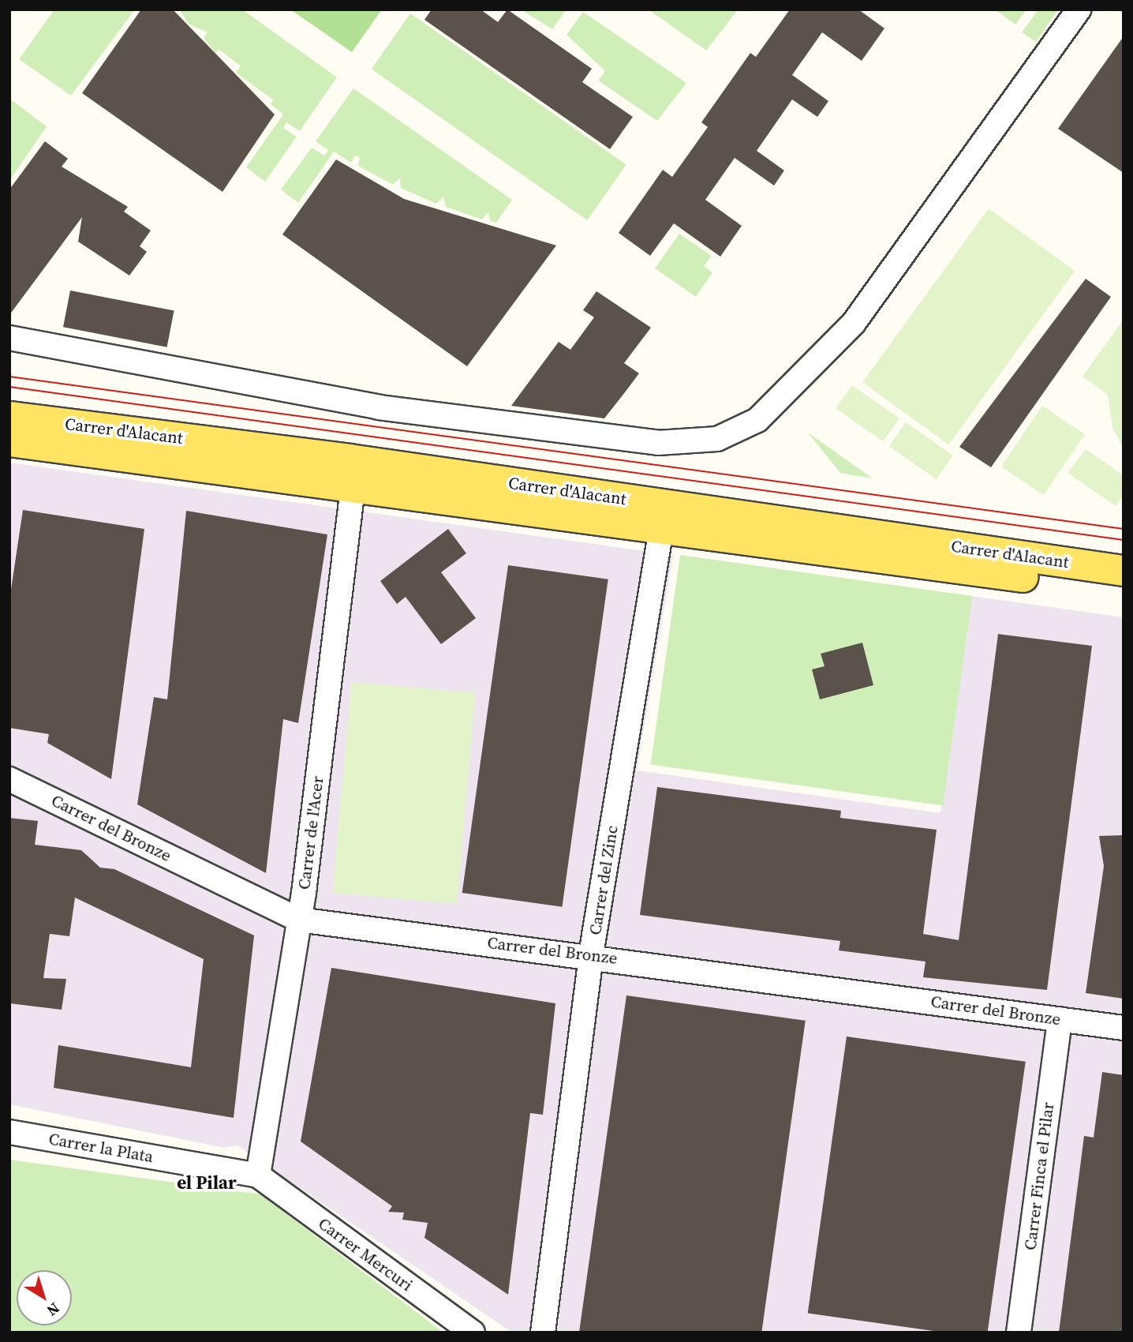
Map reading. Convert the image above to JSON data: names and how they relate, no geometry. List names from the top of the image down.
{
  "streets": {
    "main road": ["Carrer d'Alacant"],
    "street": [
      "Carrer del Bronze",
      "Carrer de l'Acer",
      "Carrer del Zinc",
      "Carrer la Plata",
      "Carrer Finca el Pilar",
      "Carrer Mercuri"
    ]
  },
  "crossings": [
    ["Carrer d'Alacant", "Carrer de l'Acer"],
    ["Carrer d'Alacant", "Carrer del Zinc"],
    ["Carrer del Bronze", "Carrer de l'Acer"],
    ["Carrer del Bronze", "Carrer del Zinc"],
    ["Carrer del Bronze", "Carrer Finca el Pilar"],
    ["Carrer de l'Acer", "Carrer la Plata"],
    ["Carrer de l'Acer", "Carrer Mercuri"],
    ["Carrer la Plata", "Carrer Mercuri"]
  ],
  "districts": ["el Pilar"],
  "north": "bottom right"
}
